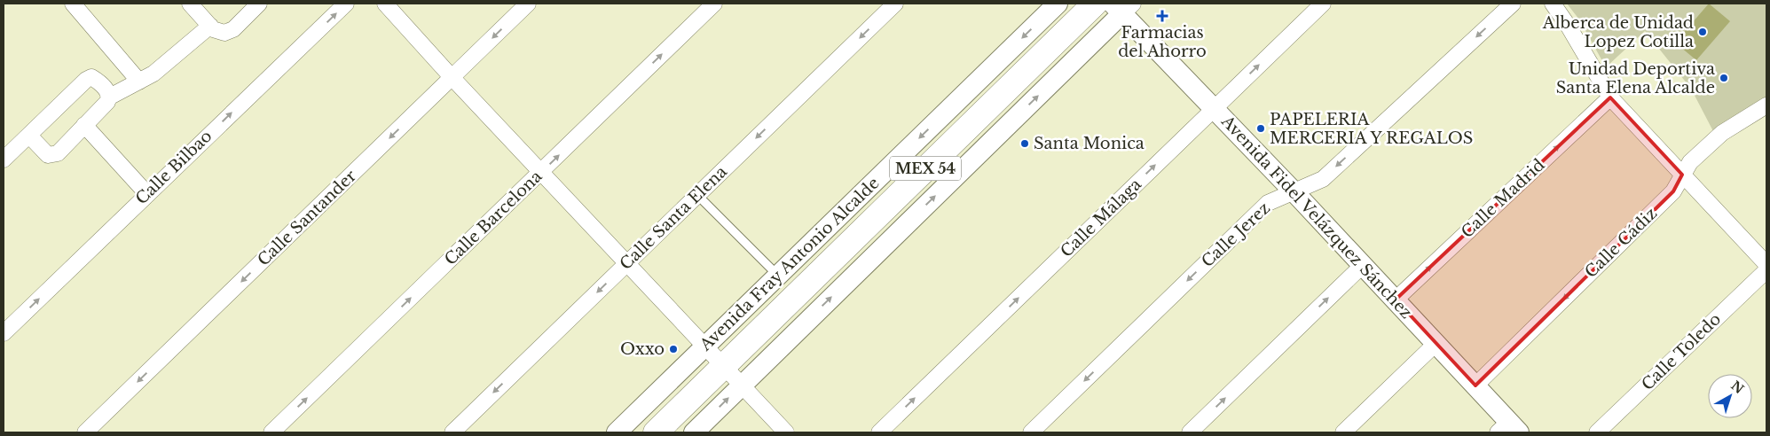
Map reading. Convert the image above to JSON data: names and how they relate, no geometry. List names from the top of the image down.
{
  "streets": {
    "main road": ["MEX 54", "Avenida Fray Antonio Alcalde"],
    "street": [
      "Calle Bilbao",
      "Calle Madrid",
      "Avenida Fidel Velázquez Sánchez",
      "Calle Santander",
      "Calle Barcelona",
      "Calle Santa Elena",
      "Calle Málaga",
      "Calle Jerez",
      "Calle Cádiz",
      "Calle Toledo"
    ]
  },
  "crossings": [
    ["Calle Madrid", "Avenida Fidel Velázquez Sánchez"],
    ["Avenida Fidel Velázquez Sánchez", "Calle Málaga"],
    ["Avenida Fidel Velázquez Sánchez", "Calle Jerez"],
    ["Avenida Fidel Velázquez Sánchez", "Calle Cádiz"]
  ],
  "one_way": [
    "Calle Madrid",
    "Calle Santander",
    "Calle Barcelona",
    "Calle Santa Elena",
    "Calle Cádiz"
  ],
  "places": {
    "health": ["Farmacias del Ahorro"],
    "other": [
      "Alberca de Unidad Lopez Cotilla",
      "Unidad Deportiva Santa Elena Alcalde",
      "PAPELERIA MERCERIA Y REGALOS",
      "Santa Monica",
      "Oxxo"
    ]
  },
  "north": "top right"
}
